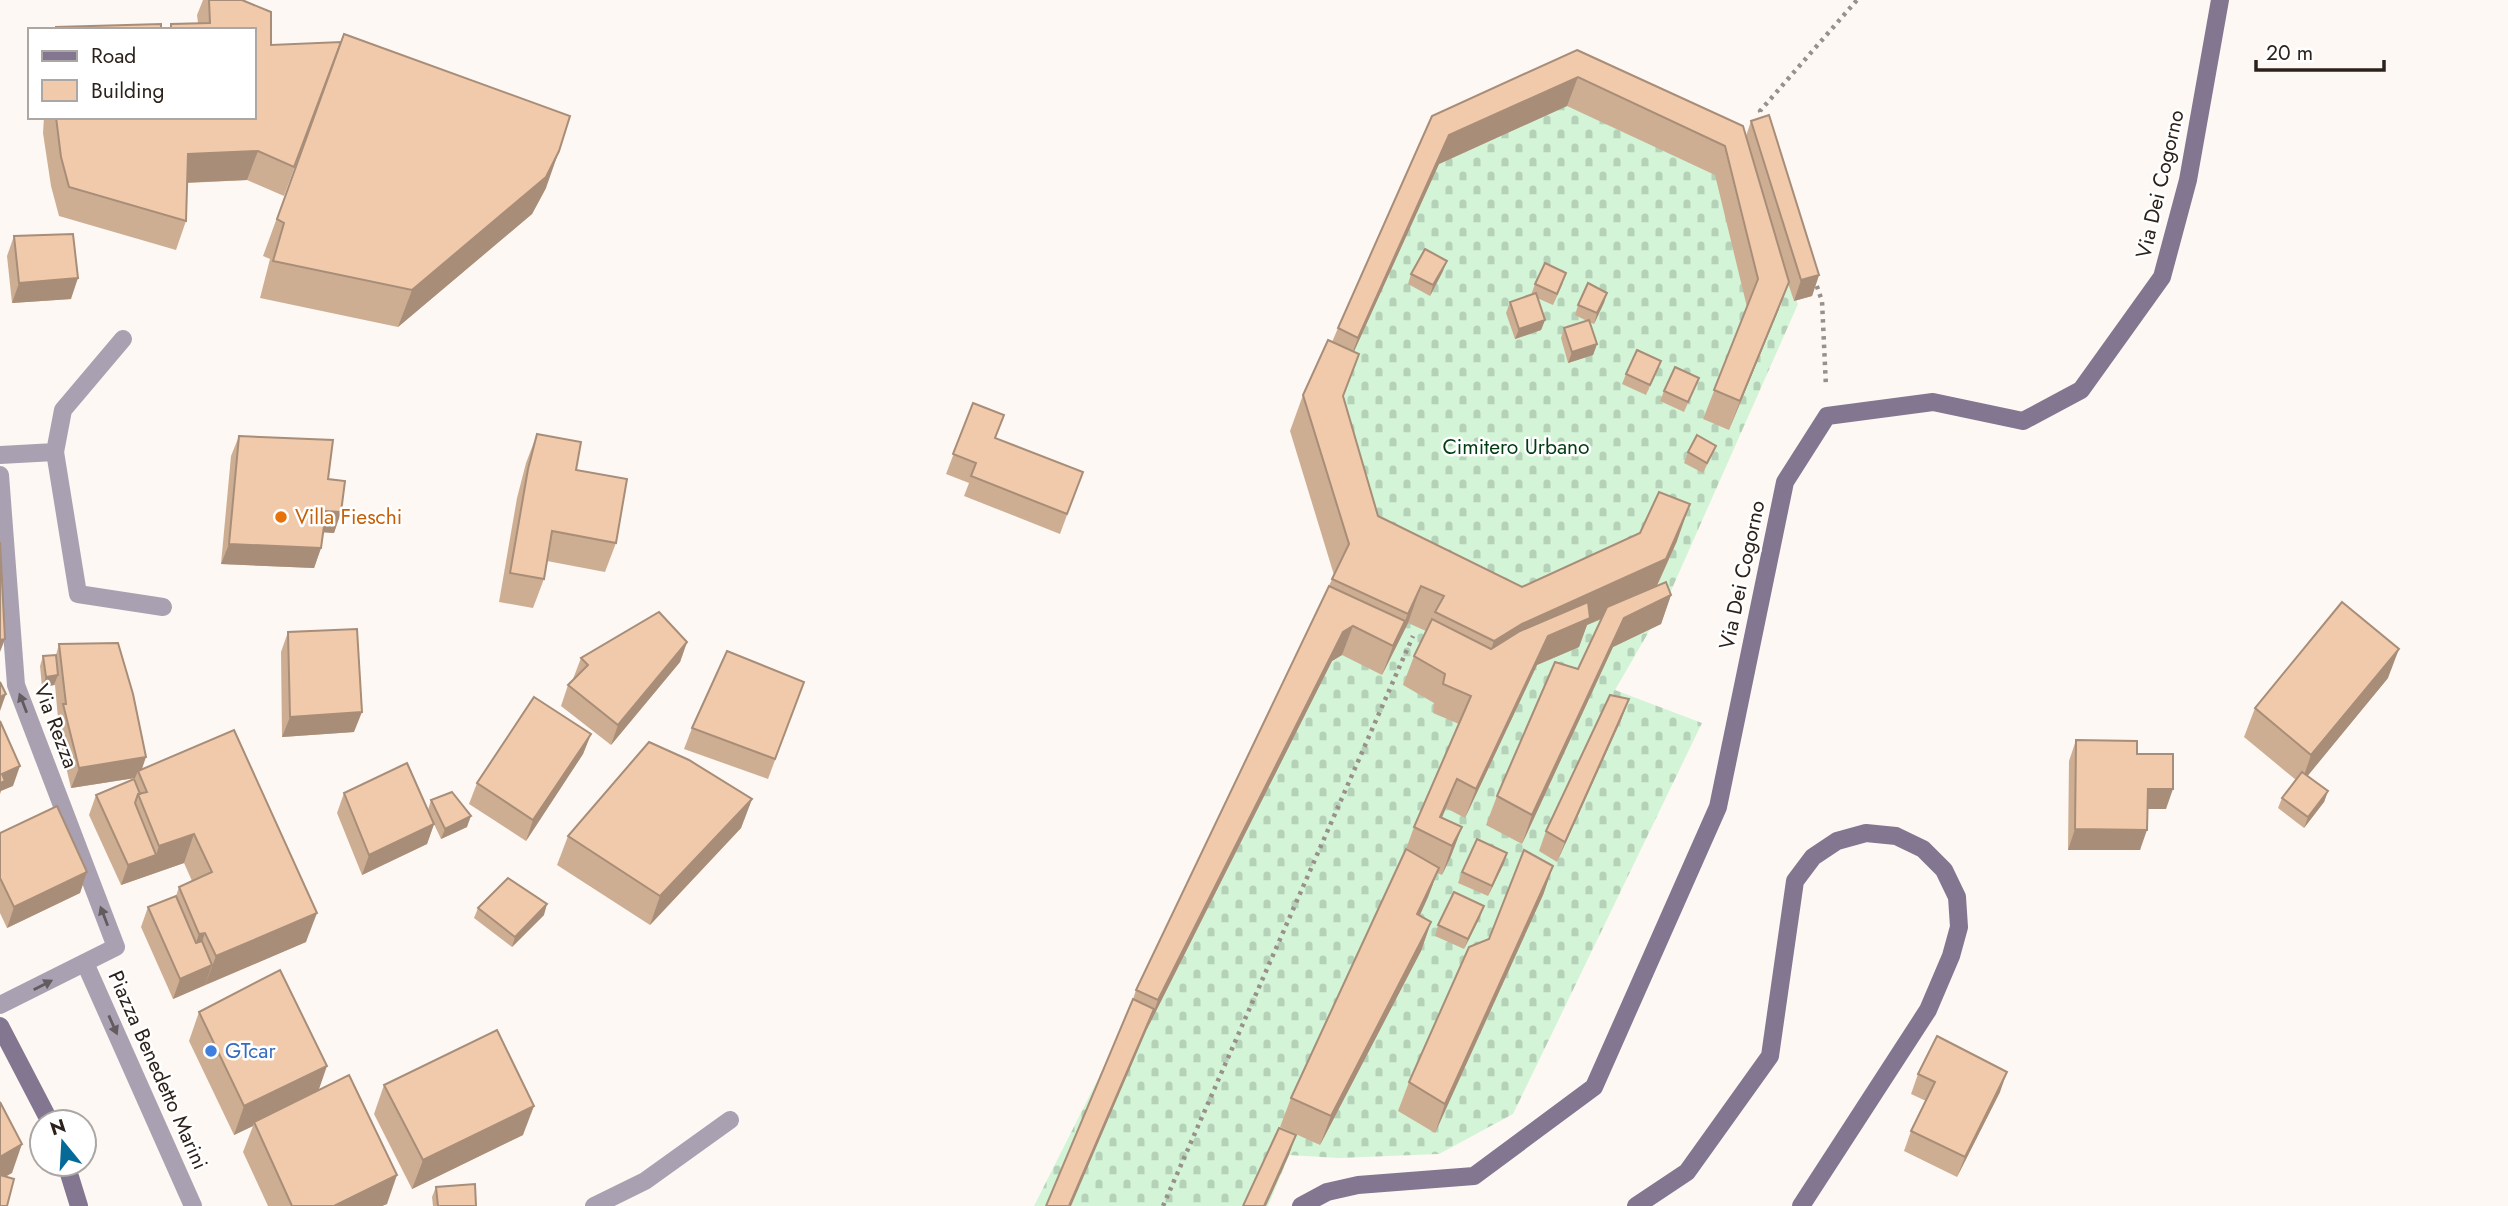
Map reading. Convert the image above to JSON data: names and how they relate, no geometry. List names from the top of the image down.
{
  "streets": {
    "street": ["Via Dei Cogorno", "Via Rezza", "Piazza Benedetto Marini"]
  },
  "crossings": [
    ["Via Rezza", "Piazza Benedetto Marini"]
  ],
  "one_way": ["Via Rezza"],
  "parks": ["Cimitero Urbano"],
  "places": ["Villa Fieschi", "GTcar"],
  "legend": ["Road", "Building"],
  "scale_bar": "20 m",
  "north": "top"
}
